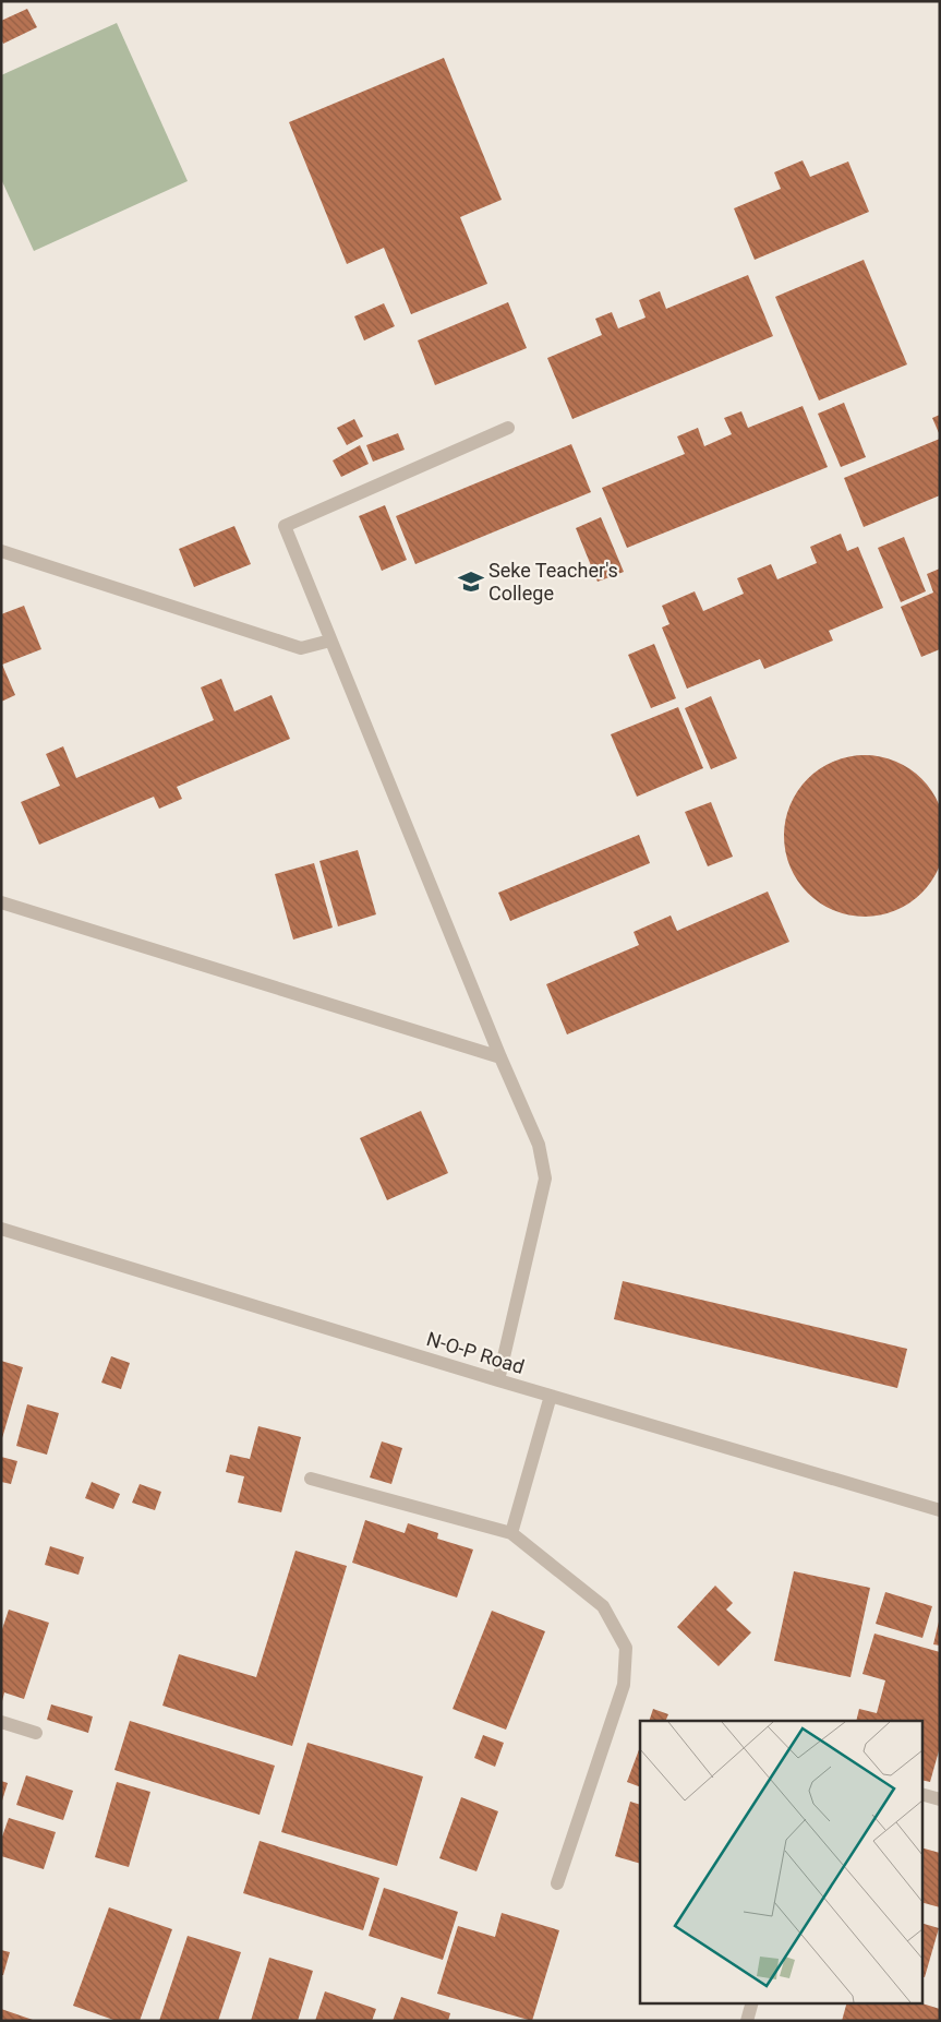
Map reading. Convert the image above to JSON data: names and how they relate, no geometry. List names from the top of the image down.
{
  "streets": {
    "street": ["N-O-P Road"]
  },
  "places": {
    "school or university": ["Seke Teacher's College"]
  }
}
